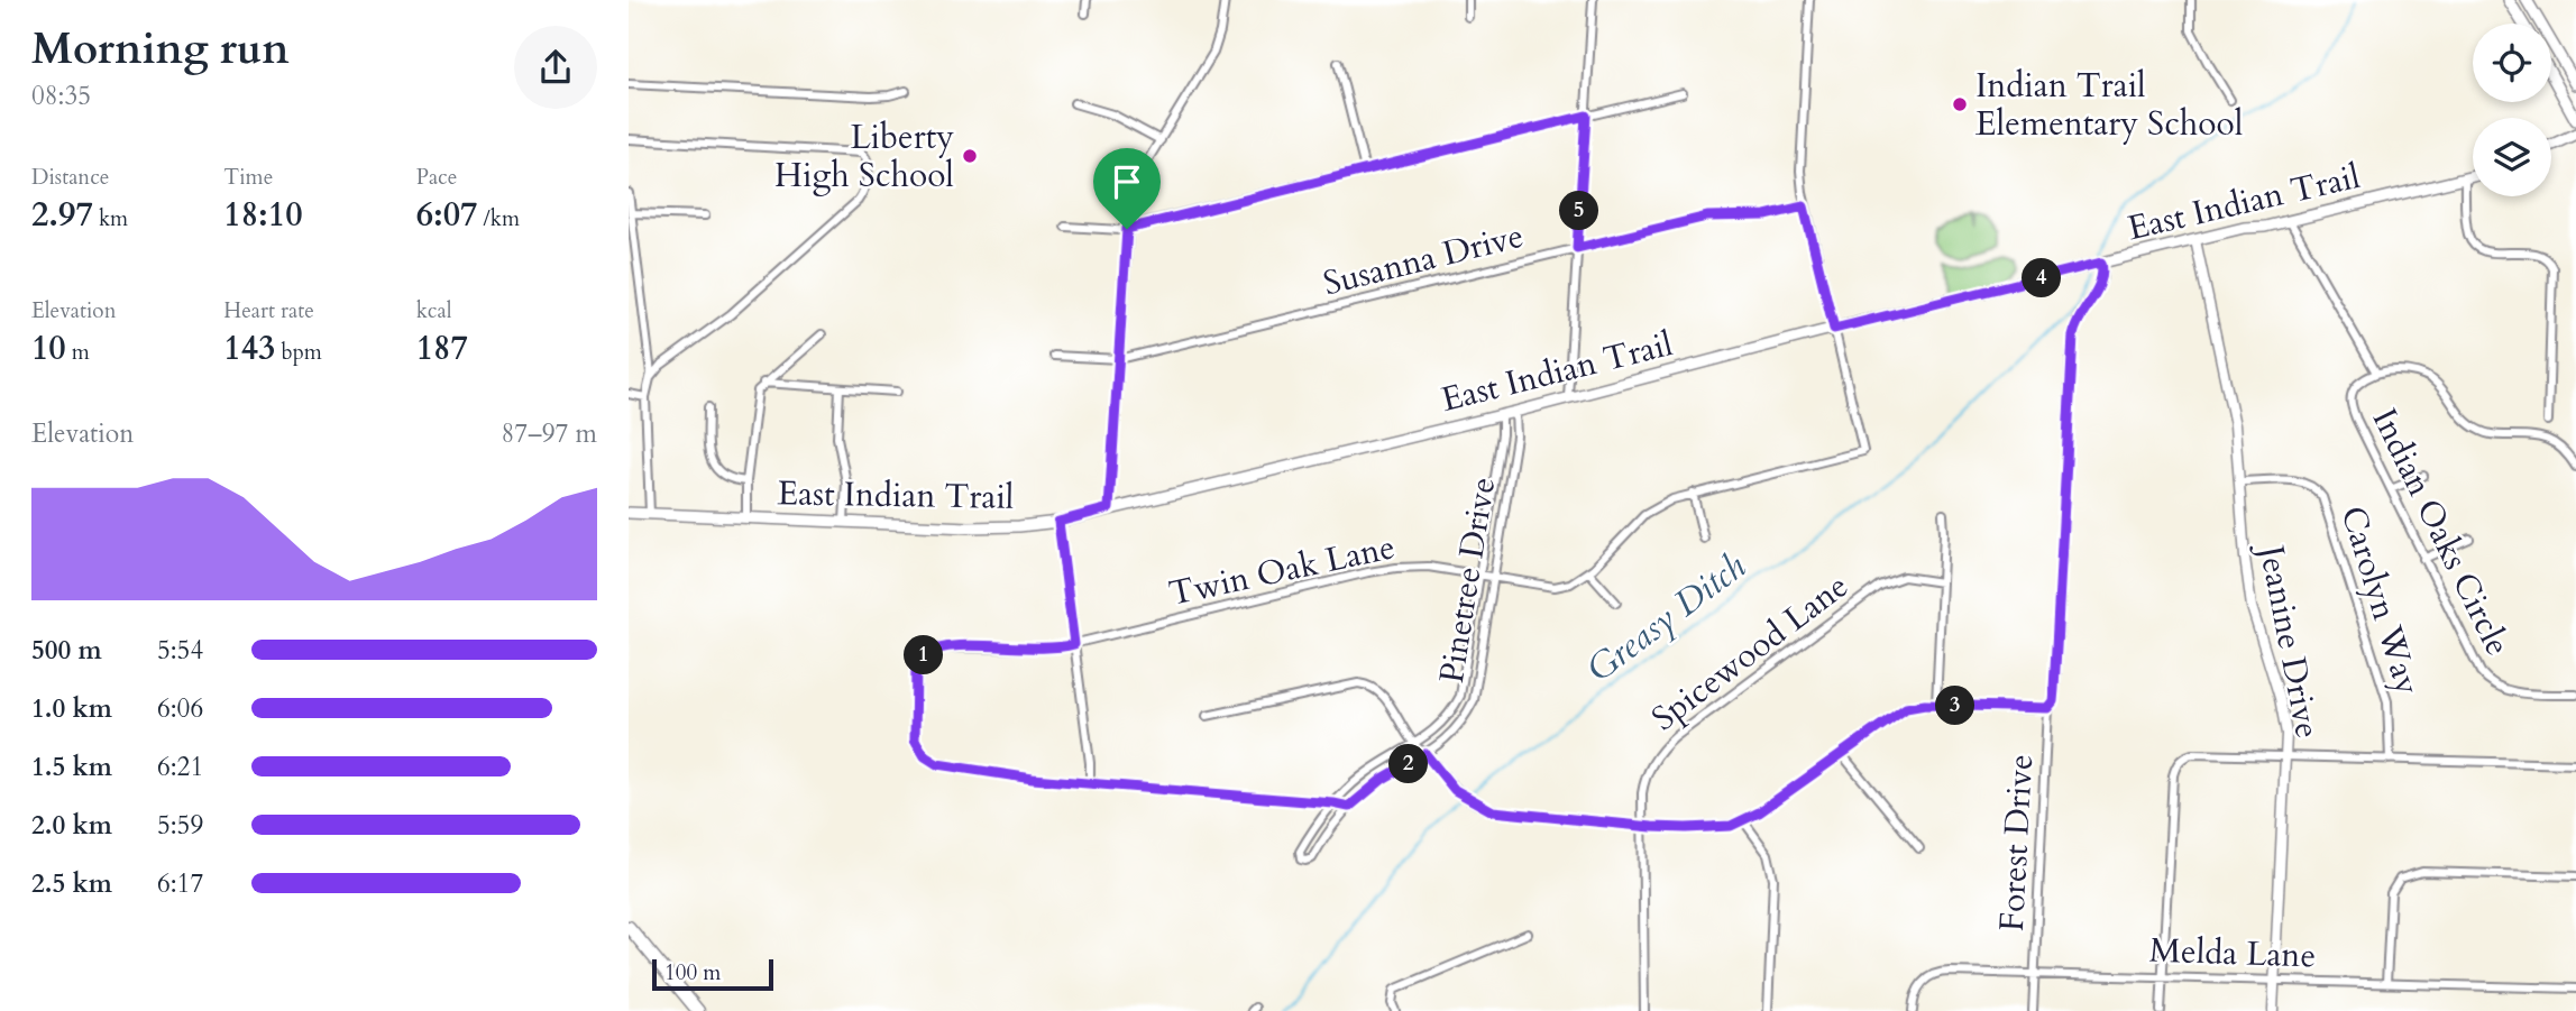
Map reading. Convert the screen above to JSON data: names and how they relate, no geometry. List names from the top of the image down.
{
  "streets": {
    "main road": ["East Indian Trail"],
    "street": [
      "Susanna Drive",
      "Indian Oaks Circle",
      "Twin Oak Lane",
      "Pinetree Drive",
      "Carolyn Way",
      "Jeanine Drive",
      "Spicewood Lane",
      "Forest Drive",
      "Melda Lane"
    ]
  },
  "crossings": [
    ["East Indian Trail", "Indian Oaks Circle"],
    ["East Indian Trail", "Twin Oak Lane"],
    ["East Indian Trail", "Pinetree Drive"],
    ["East Indian Trail", "Jeanine Drive"],
    ["East Indian Trail", "Forest Drive"],
    ["Twin Oak Lane", "Pinetree Drive"],
    ["Carolyn Way", "Jeanine Drive"],
    ["Jeanine Drive", "Melda Lane"],
    ["Forest Drive", "Melda Lane"]
  ],
  "water": ["Greasy Ditch"],
  "places": ["Indian Trail Elementary School", "Liberty High School"],
  "scale_bar": "100 m",
  "page": {
    "heading": ["Morning run", "08:35"],
    "stats": [
      ["Distance", "2.97 km"],
      ["Time", "18:10"],
      ["Pace", "6:07 /km"],
      ["Elevation", "10 m"],
      ["Heart rate", "143 bpm"],
      ["kcal", "187"]
    ],
    "pins": [
      "5",
      "4",
      "1",
      "3",
      "2"
    ],
    "chart": ["Elevation", "87–97 m"],
    "list": [
      {
        "name": "500 m",
        "note": "5:54"
      },
      {
        "name": "1.0 km",
        "note": "6:06"
      },
      {
        "name": "1.5 km",
        "note": "6:21"
      },
      {
        "name": "2.0 km",
        "note": "5:59"
      },
      {
        "name": "2.5 km",
        "note": "6:17"
      }
    ],
    "scale": "100 m"
  }
}
